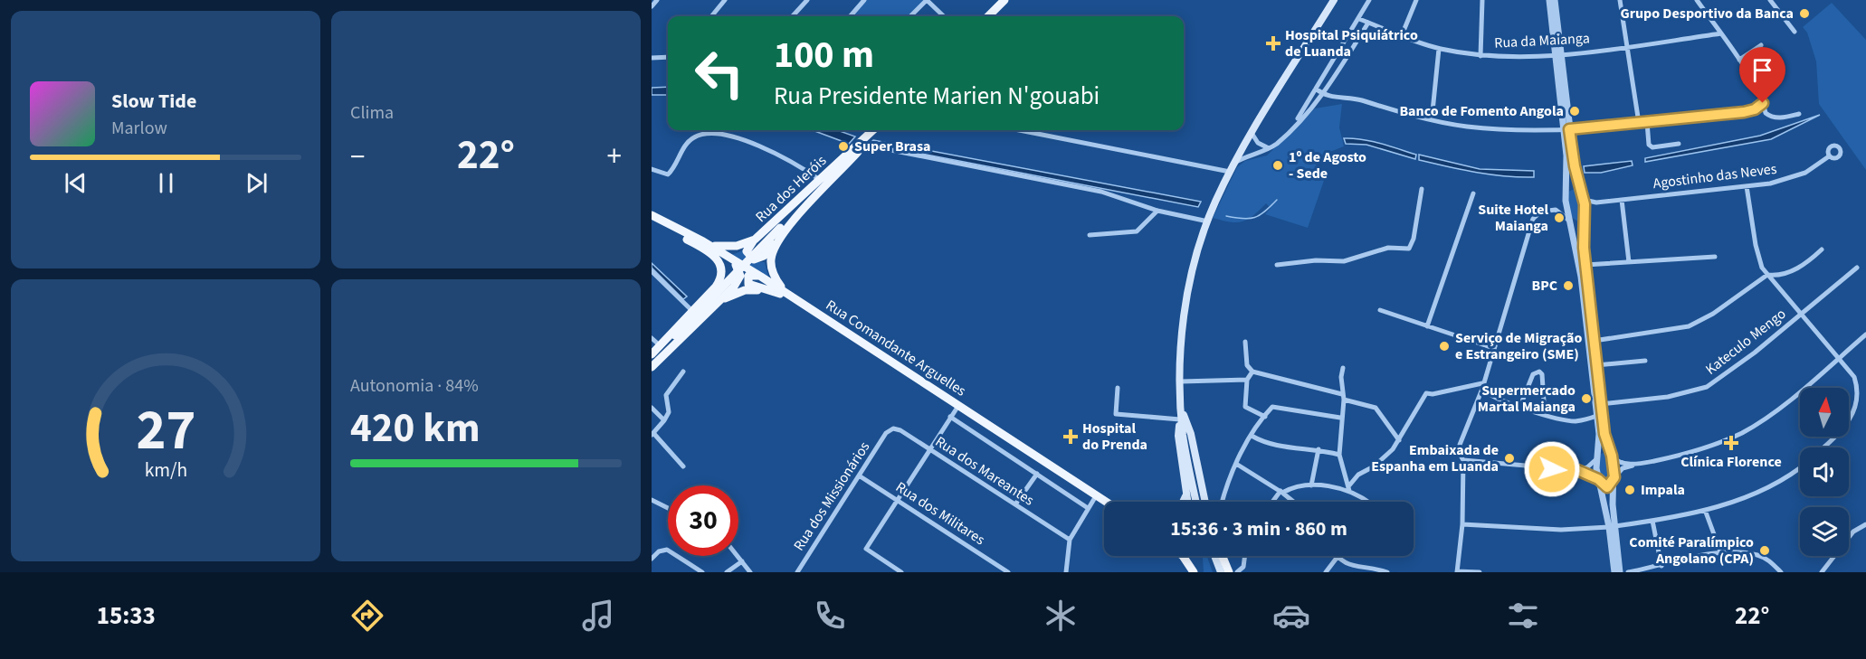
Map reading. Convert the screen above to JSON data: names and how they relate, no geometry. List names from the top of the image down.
{
  "streets": {
    "main road": ["Rua dos Heróis", "Rua Comandante Arguelles"],
    "street": [
      "Rua da Maianga",
      "Agostinho das Neves",
      "Kateculo Mengo",
      "Rua dos Mareantes",
      "Rua dos Missionários",
      "Rua dos Militares"
    ]
  },
  "crossings": [
    ["Rua dos Heróis", "Rua Comandante Arguelles"],
    ["Rua dos Mareantes", "Rua dos Missionários"],
    ["Rua dos Missionários", "Rua dos Militares"]
  ],
  "places": {
    "other": [
      "Grupo Desportivo da Banca",
      "Banco de Fomento Angola",
      "Super Brasa",
      "1º de Agosto - Sede",
      "Suite Hotel Maianga",
      "BPC",
      "Serviço de Migração e Estrangeiro (SME)",
      "Supermercado Martal Maianga",
      "Embaixada de Espanha em Luanda",
      "Impala",
      "Comité Paralímpico Angolano (CPA)"
    ],
    "health": ["Hospital Psiquiátrico de Luanda", "Hospital do Prenda", "Clínica Florence"]
  },
  "north": "top",
  "page": {
    "tile": [
      "Clima",
      ["Autonomia · 84%", "420 km"]
    ],
    "turn": ["100 m", "Rua Presidente Marien N'gouabi"],
    "song": ["Slow Tide", "Marlow"],
    "heat": ["−", "22°", "+"],
    "limit": "30",
    "trip": "15:36 · 3 min · 860 m",
    "tabs": ["15:33", "22°"],
    "gauge": ["27", "km/h"]
  }
}
